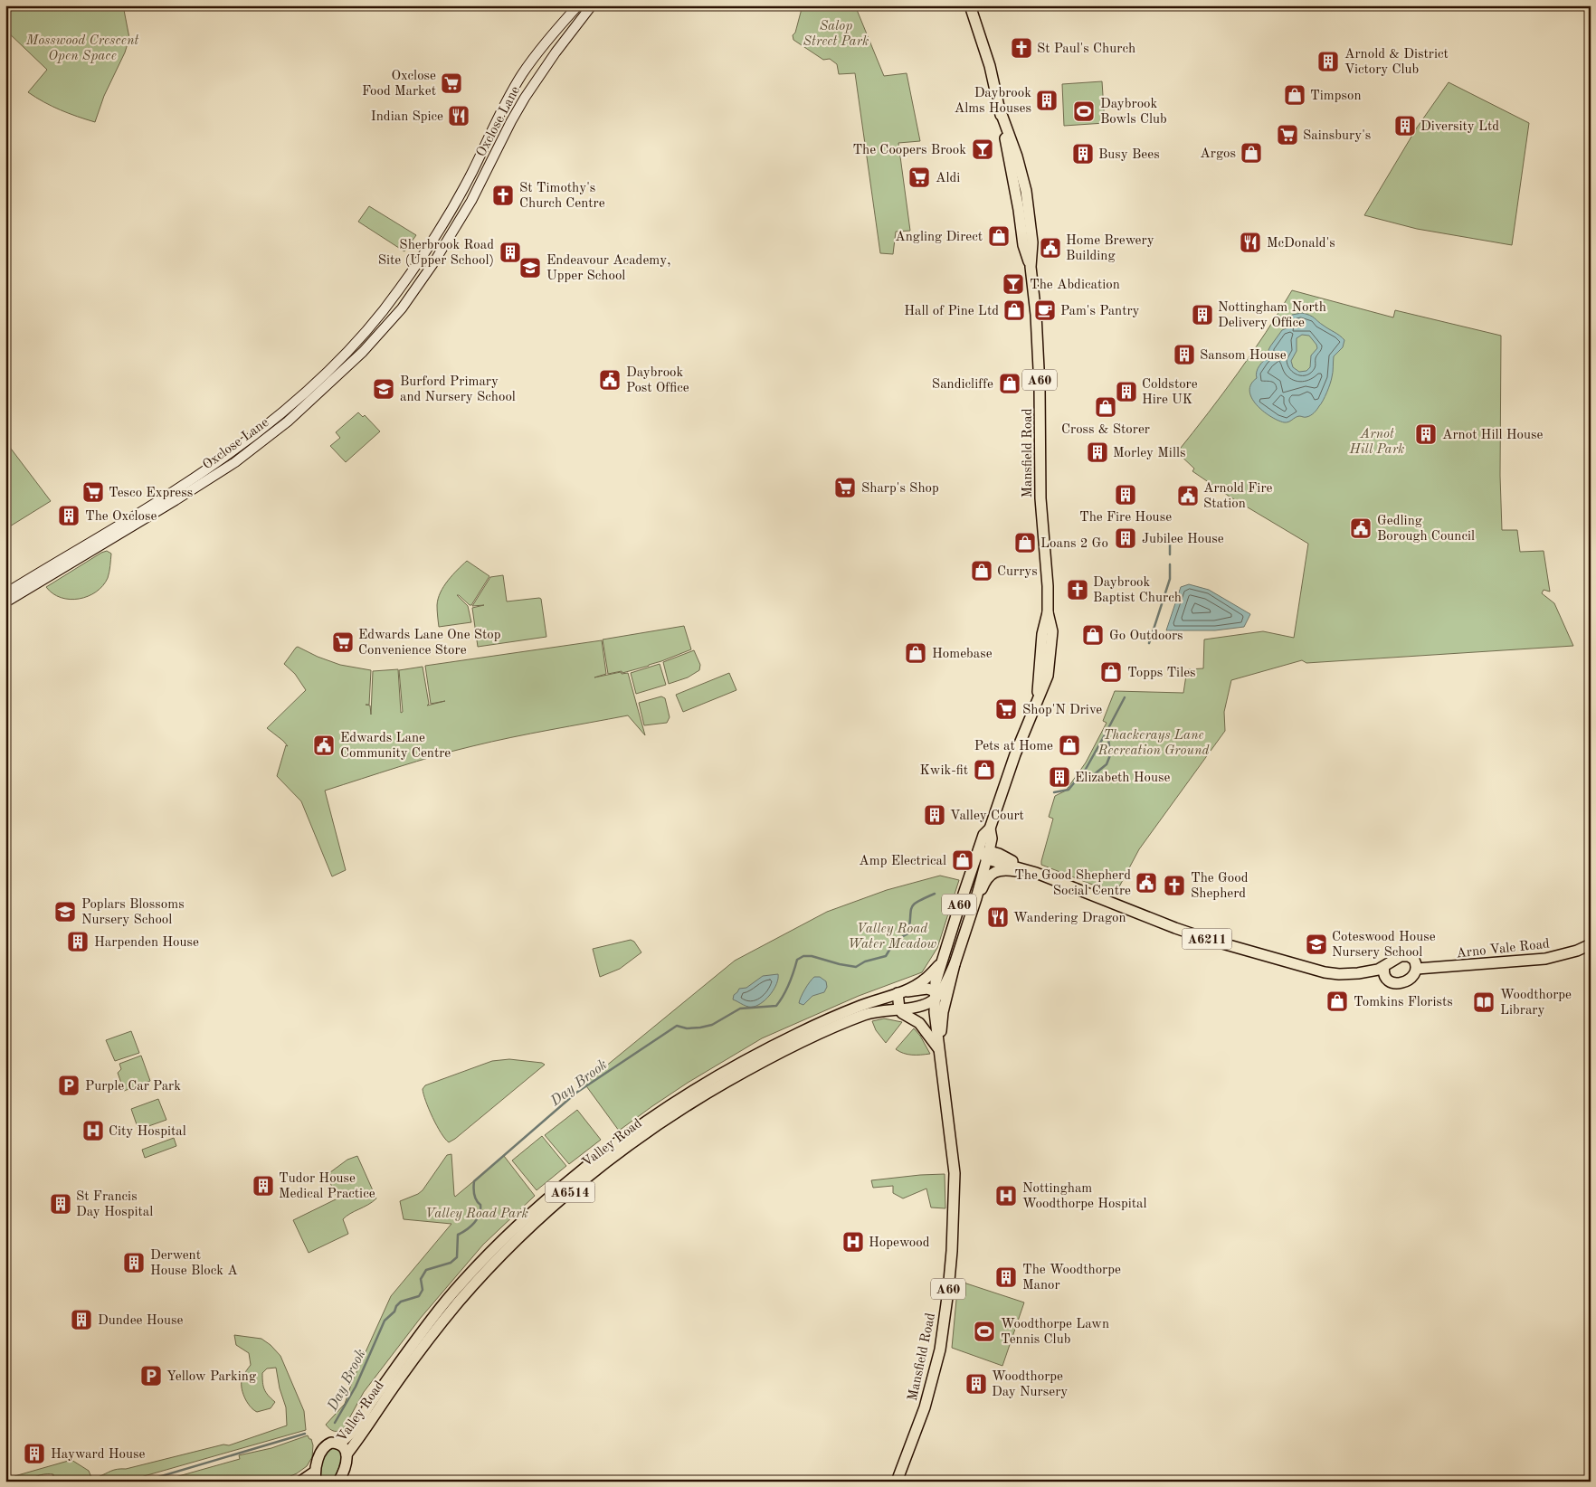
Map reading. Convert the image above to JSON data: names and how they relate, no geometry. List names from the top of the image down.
{
  "streets": {
    "main road": [
      "Oxclose Lane",
      "A60",
      "Mansfield Road",
      "A6211",
      "Arno Vale Road",
      "Valley Road",
      "A6514"
    ]
  },
  "crossings": [
    ["Mansfield Road", "A6211"],
    ["Mansfield Road", "Valley Road"],
    ["A6211", "Arno Vale Road"],
    ["Valley Road", "A6514"]
  ],
  "water": ["Day Brook"],
  "parks": [
    "Salop Street Park",
    "Mosswood Crescent Open Space",
    "Arnot Hill Park",
    "Thackerays Lane Recreation Ground",
    "Valley Road Water Meadow",
    "Valley Road Park"
  ],
  "places": {
    "church": [
      "St Paul's Church",
      "St Timothy's Church Centre",
      "Daybrook Baptist Church",
      "The Good Shepherd"
    ],
    "building": [
      "Arnold & District Victory Club",
      "Daybrook Alms Houses",
      "Diversity Ltd",
      "Busy Bees",
      "Sherbrook Road Site (Upper School)",
      "Nottingham North Delivery Office",
      "Sansom House",
      "Coldstore Hire UK",
      "Arnot Hill House",
      "Morley Mills",
      "The Fire House",
      "The Oxclose",
      "Jubilee House",
      "Elizabeth House",
      "Valley Court",
      "Harpenden House",
      "Tudor House Medical Practice",
      "St Francis Day Hospital",
      "Derwent House Block A",
      "The Woodthorpe Manor",
      "Dundee House",
      "Woodthorpe Day Nursery",
      "Hayward House"
    ],
    "supermarket": [
      "Oxclose Food Market",
      "Sainsbury's",
      "Aldi",
      "Sharp's Shop",
      "Tesco Express",
      "Edwards Lane One Stop Convenience Store",
      "Shop'N Drive"
    ],
    "shop": [
      "Timpson",
      "Argos",
      "Angling Direct",
      "Hall of Pine Ltd",
      "Sandicliffe",
      "Cross & Storer",
      "Loans 2 Go",
      "Currys",
      "Go Outdoors",
      "Homebase",
      "Topps Tiles",
      "Pets at Home",
      "Kwik-fit",
      "Amp Electrical",
      "Tomkins Florists"
    ],
    "sports": ["Daybrook Bowls Club", "Woodthorpe Lawn Tennis Club"],
    "restaurant": ["Indian Spice", "McDonald's", "Wandering Dragon"],
    "bar": ["The Coopers Brook", "The Abdication"],
    "public building": [
      "Home Brewery Building",
      "Daybrook Post Office",
      "Arnold Fire Station",
      "Gedling Borough Council",
      "Edwards Lane Community Centre",
      "The Good Shepherd Social Centre"
    ],
    "school or university": [
      "Endeavour Academy, Upper School",
      "Burford Primary and Nursery School",
      "Poplars Blossoms Nursery School",
      "Coteswood House Nursery School"
    ],
    "cafe": ["Pam's Pantry"],
    "library": ["Woodthorpe Library"],
    "parking": ["Purple Car Park", "Yellow Parking"],
    "hospital": ["City Hospital", "Nottingham Woodthorpe Hospital", "Hopewood"]
  }
}
